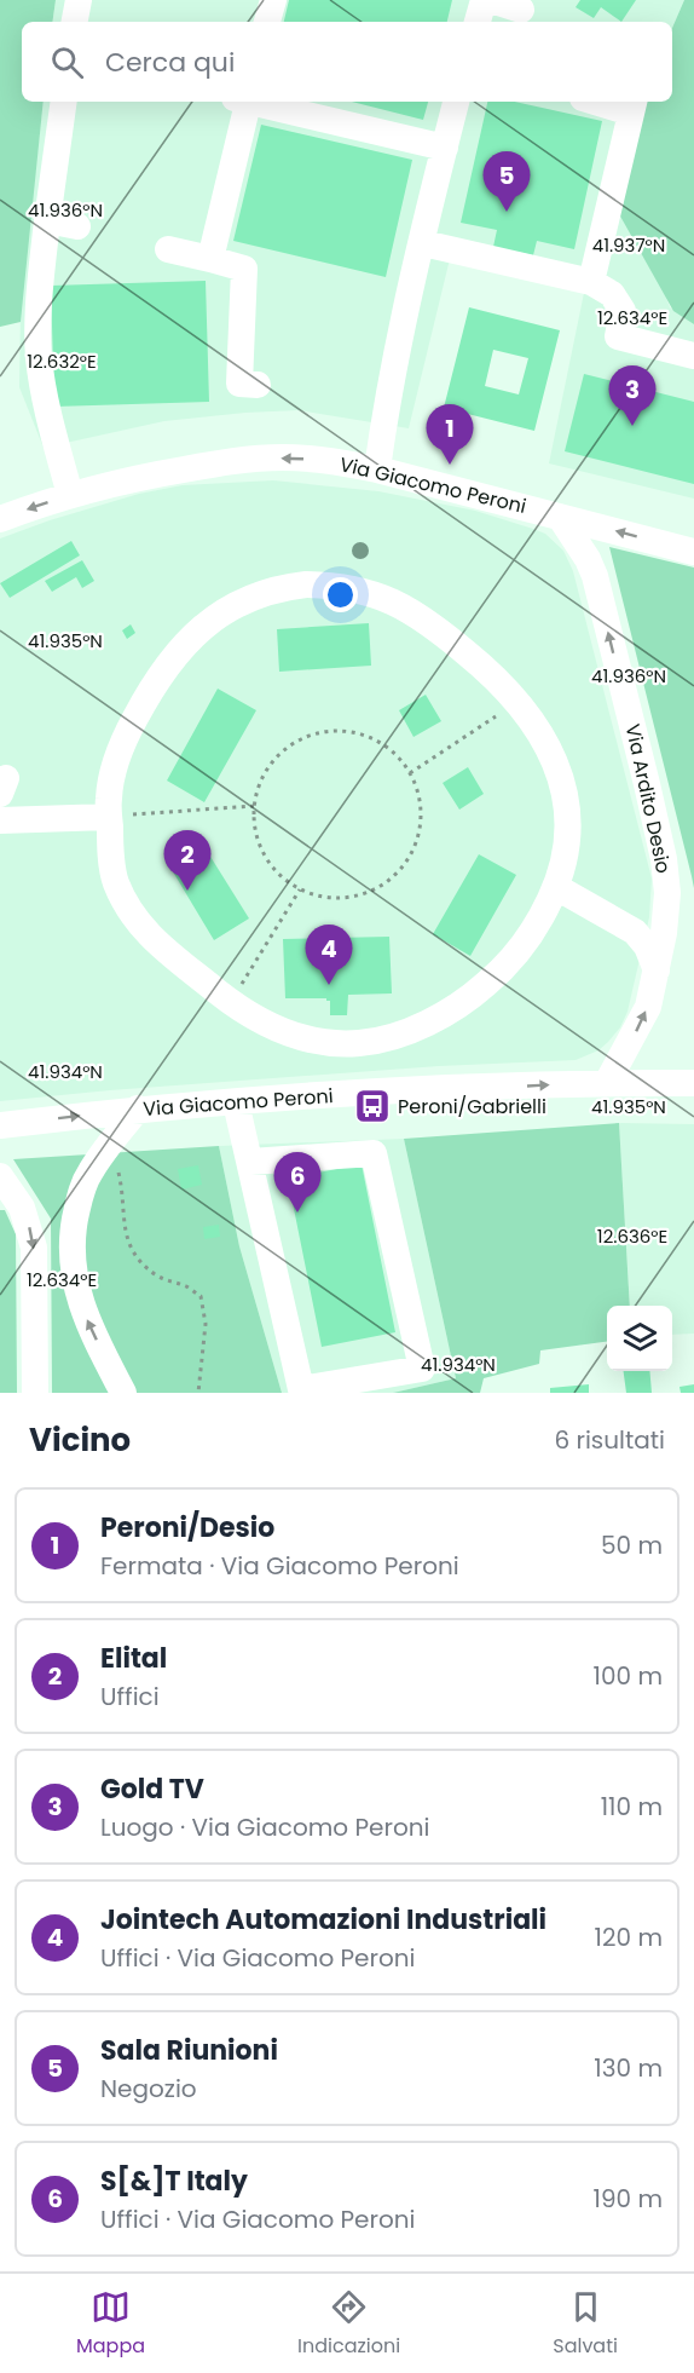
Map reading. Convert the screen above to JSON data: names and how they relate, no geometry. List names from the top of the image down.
{
  "streets": {
    "street": ["Via Giacomo Peroni", "Via Ardito Desio"]
  },
  "crossings": [
    ["Via Giacomo Peroni", "Via Ardito Desio"]
  ],
  "places": {
    "bus stop": ["Peroni/Gabrielli"]
  },
  "page": {
    "search": "Cerca qui",
    "pins": [
      "5",
      "3",
      "1",
      "2",
      "4",
      "6"
    ],
    "heading": ["Vicino", "6 risultati"],
    "list": [
      {
        "mark": "1",
        "name": "Peroni/Desio",
        "note": "Fermata · Via Giacomo Peroni",
        "value": "50 m"
      },
      {
        "mark": "2",
        "name": "Elital",
        "note": "Uffici",
        "value": "100 m"
      },
      {
        "mark": "3",
        "name": "Gold TV",
        "note": "Luogo · Via Giacomo Peroni",
        "value": "110 m"
      },
      {
        "mark": "4",
        "name": "Jointech Automazioni Industriali",
        "note": "Uffici · Via Giacomo Peroni",
        "value": "120 m"
      },
      {
        "mark": "5",
        "name": "Sala Riunioni",
        "note": "Negozio",
        "value": "130 m"
      },
      {
        "mark": "6",
        "name": "S[&]T Italy",
        "note": "Uffici · Via Giacomo Peroni",
        "value": "190 m"
      }
    ],
    "nav": ["Mappa", "Indicazioni", "Salvati"]
  },
  "coordinates": [
    "41.936°N",
    "41.937°N",
    "12.634°E",
    "12.632°E",
    "41.935°N",
    "41.934°N",
    "12.636°E"
  ]
}
